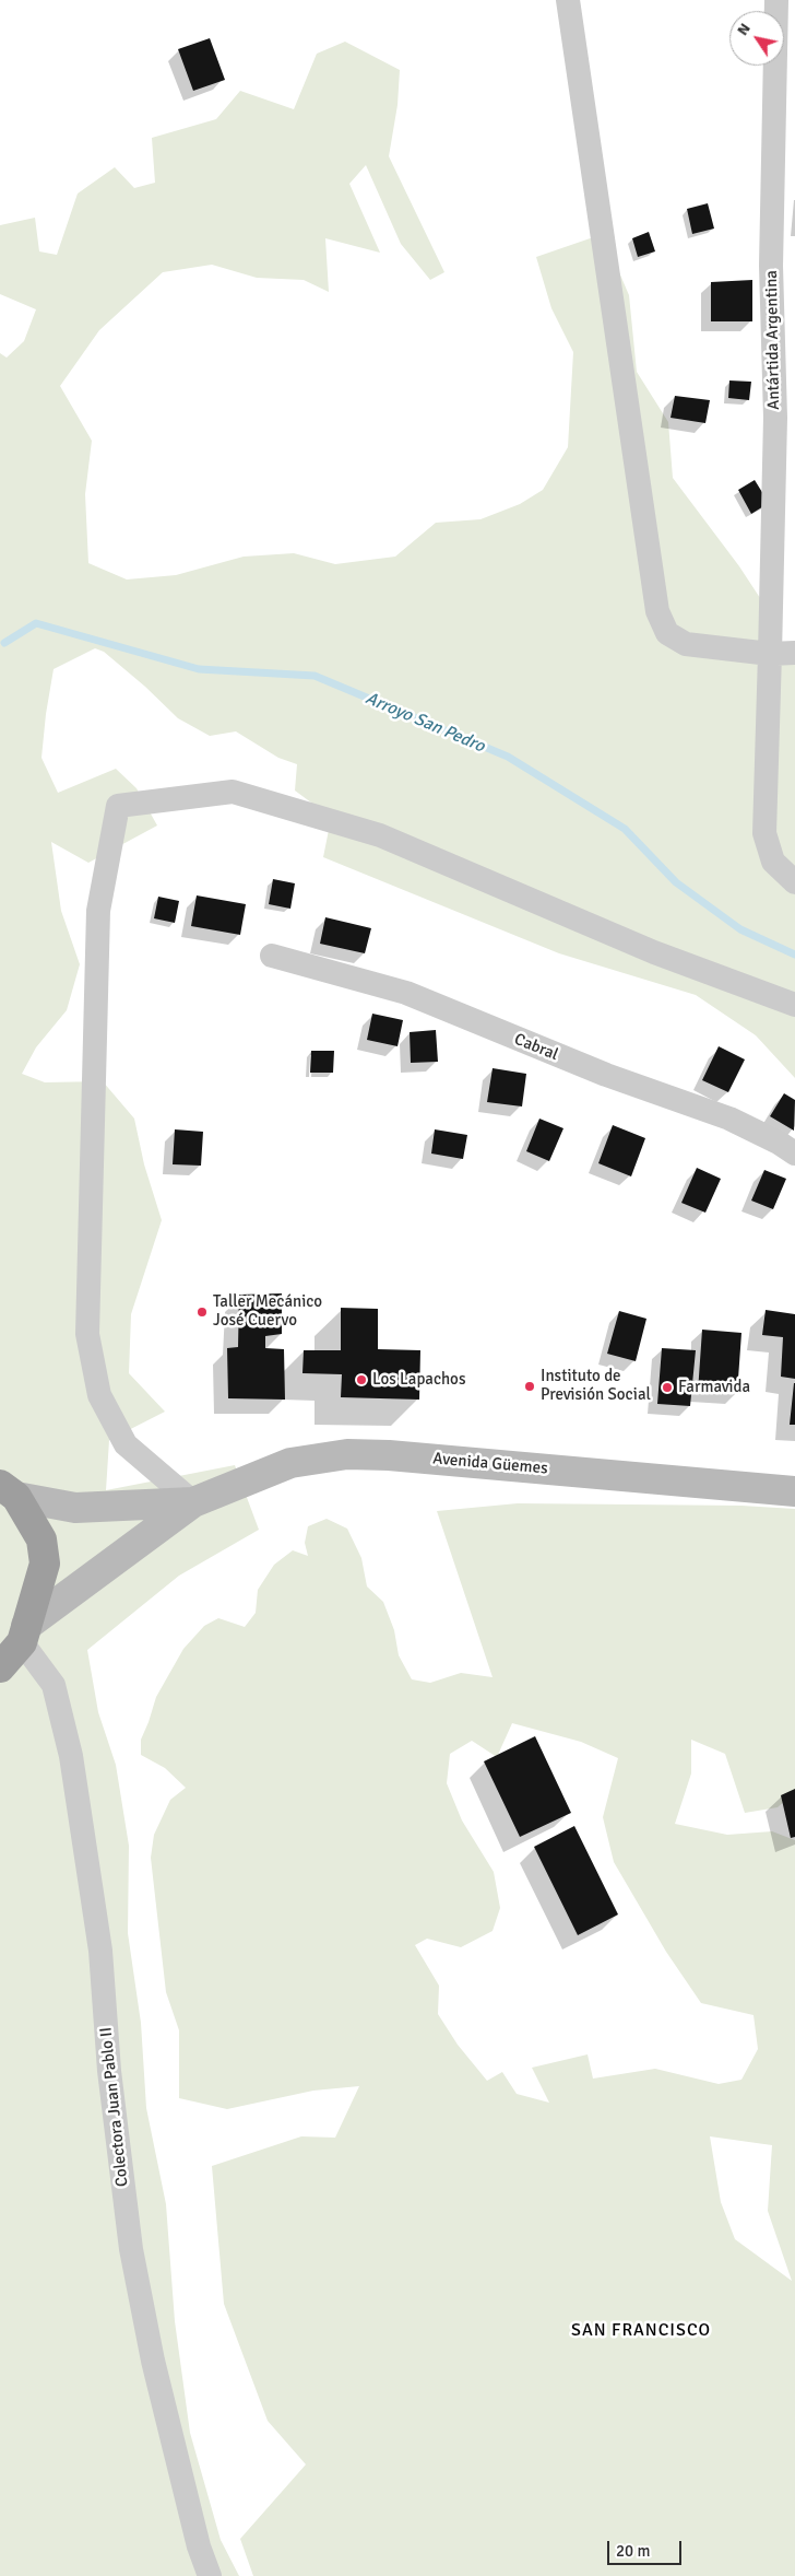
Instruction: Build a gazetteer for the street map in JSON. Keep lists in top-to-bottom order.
{
  "streets": {
    "main road": ["Avenida Güemes"],
    "street": ["Antártida Argentina", "Cabral", "Colectora Juan Pablo II"]
  },
  "crossings": [
    ["Avenida Güemes", "Colectora Juan Pablo II"]
  ],
  "districts": ["SAN FRANCISCO"],
  "water": ["Arroyo San Pedro"],
  "places": [
    "Taller Mecánico José Cuervo",
    "Los Lapachos",
    "Instituto de Previsión Social",
    "Farmavida"
  ],
  "scale_bar": "20 m",
  "north": "top left"
}
